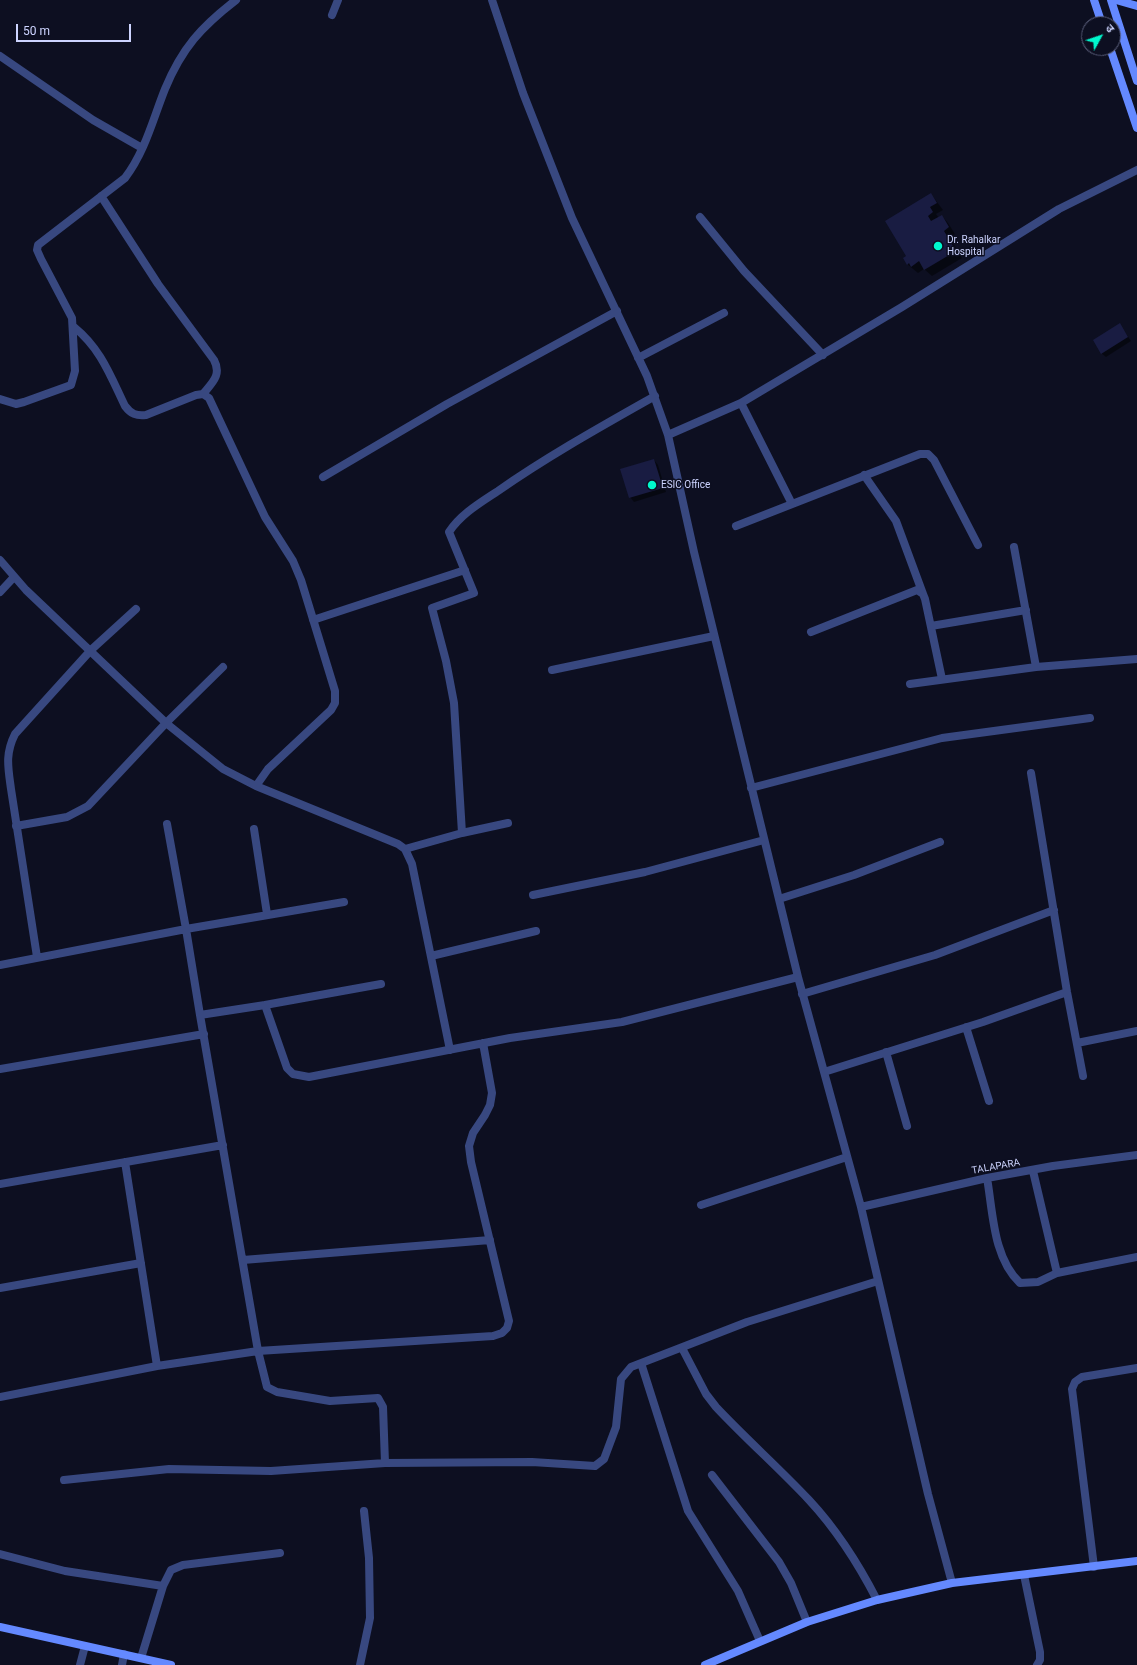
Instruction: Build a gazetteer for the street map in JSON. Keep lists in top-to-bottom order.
{
  "streets": {
    "street": ["TALAPARA"]
  },
  "places": ["Dr. Rahalkar Hospital", "ESIC Office"],
  "scale_bar": "50 m",
  "north": "top right"
}
